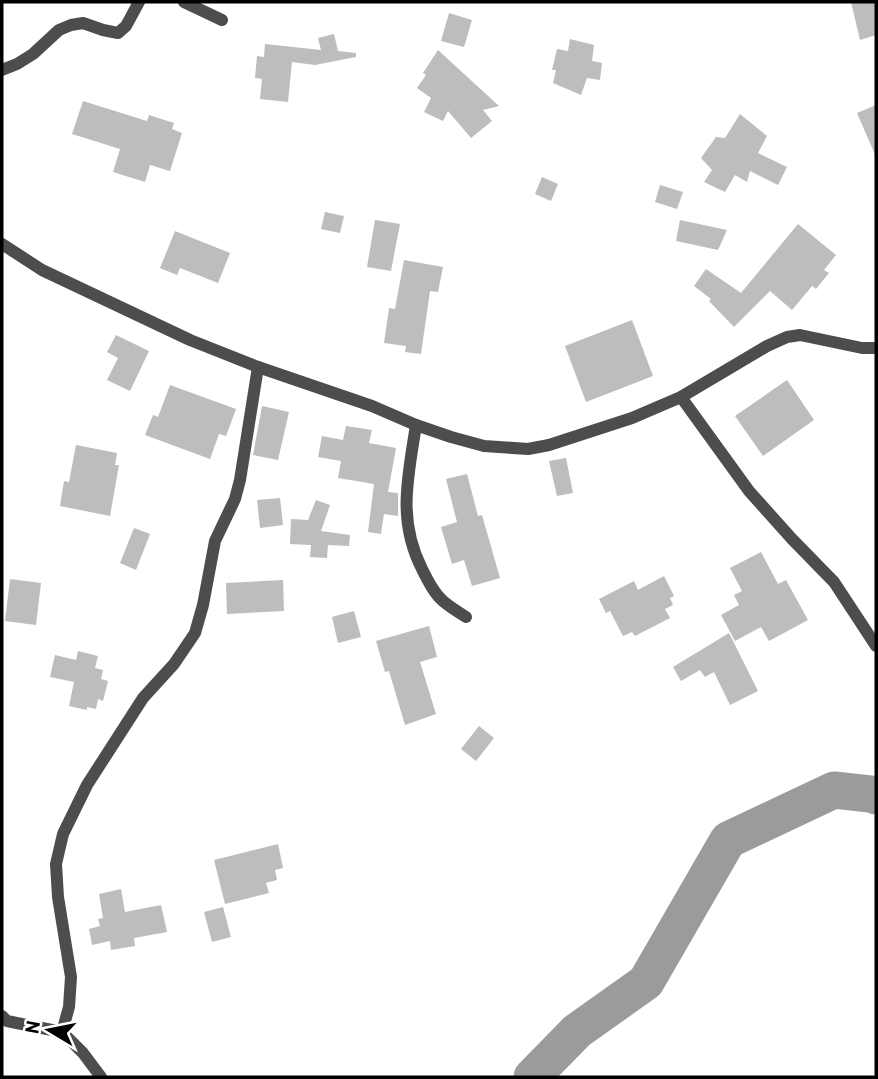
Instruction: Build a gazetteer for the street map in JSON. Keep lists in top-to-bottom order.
{
  "north": "left"
}
